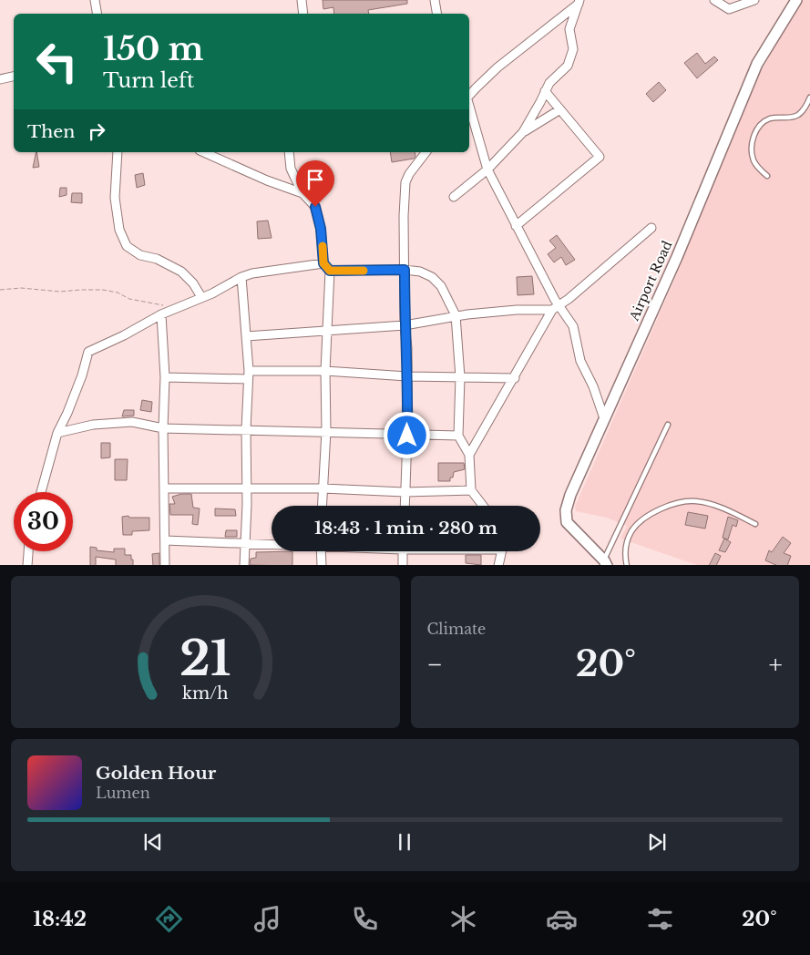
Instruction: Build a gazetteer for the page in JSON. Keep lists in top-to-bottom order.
{
  "streets": {
    "street": ["Airport Road"]
  },
  "page": {
    "turn": ["150 m", "Turn left"],
    "then": "Then",
    "limit": "30",
    "trip": "18:43 · 1 min · 280 m",
    "tile": "Climate",
    "heat": ["−", "20°", "+"],
    "song": ["Golden Hour", "Lumen"],
    "tabs": ["18:42", "20°"],
    "gauge": ["21", "km/h"]
  }
}
